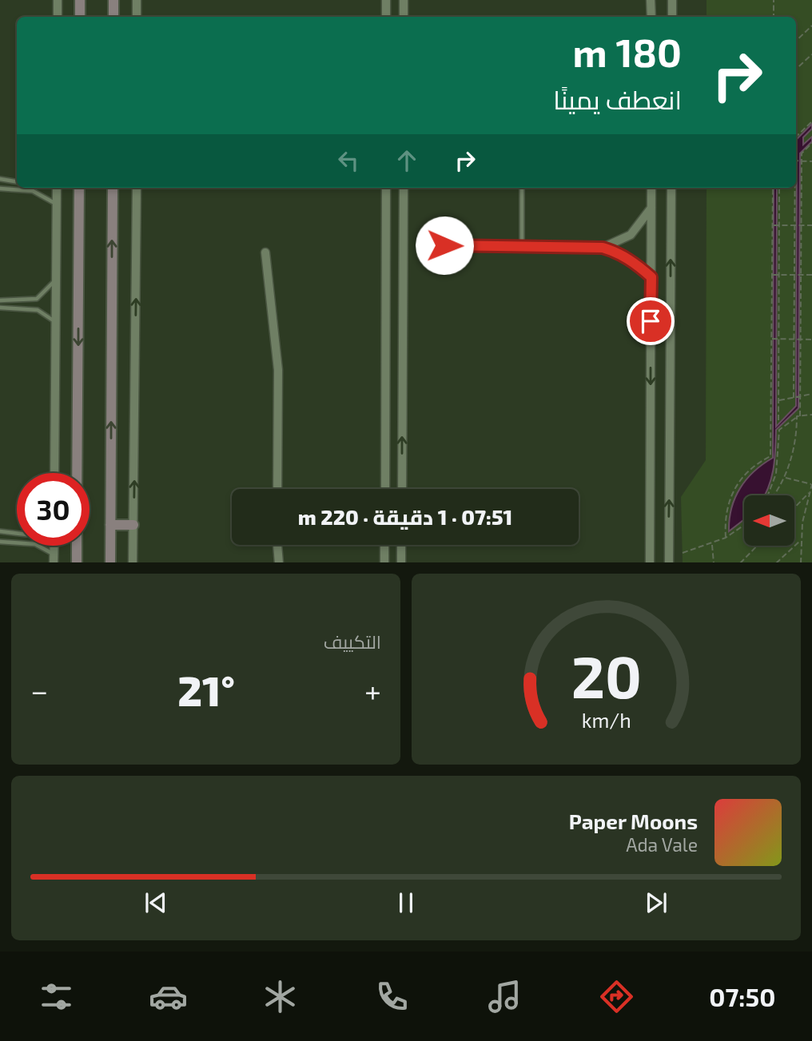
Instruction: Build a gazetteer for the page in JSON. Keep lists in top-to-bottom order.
{
  "north": "left",
  "page": {
    "turn": ["180 m", "انعطف يمينًا"],
    "limit": "30",
    "trip": "07:51 · 1 دقيقة · 220 m",
    "tile": "التكييف",
    "heat": ["−", "21°", "+"],
    "song": ["Paper Moons", "Ada Vale"],
    "tabs": "07:50",
    "gauge": ["20", "km/h"]
  }
}
